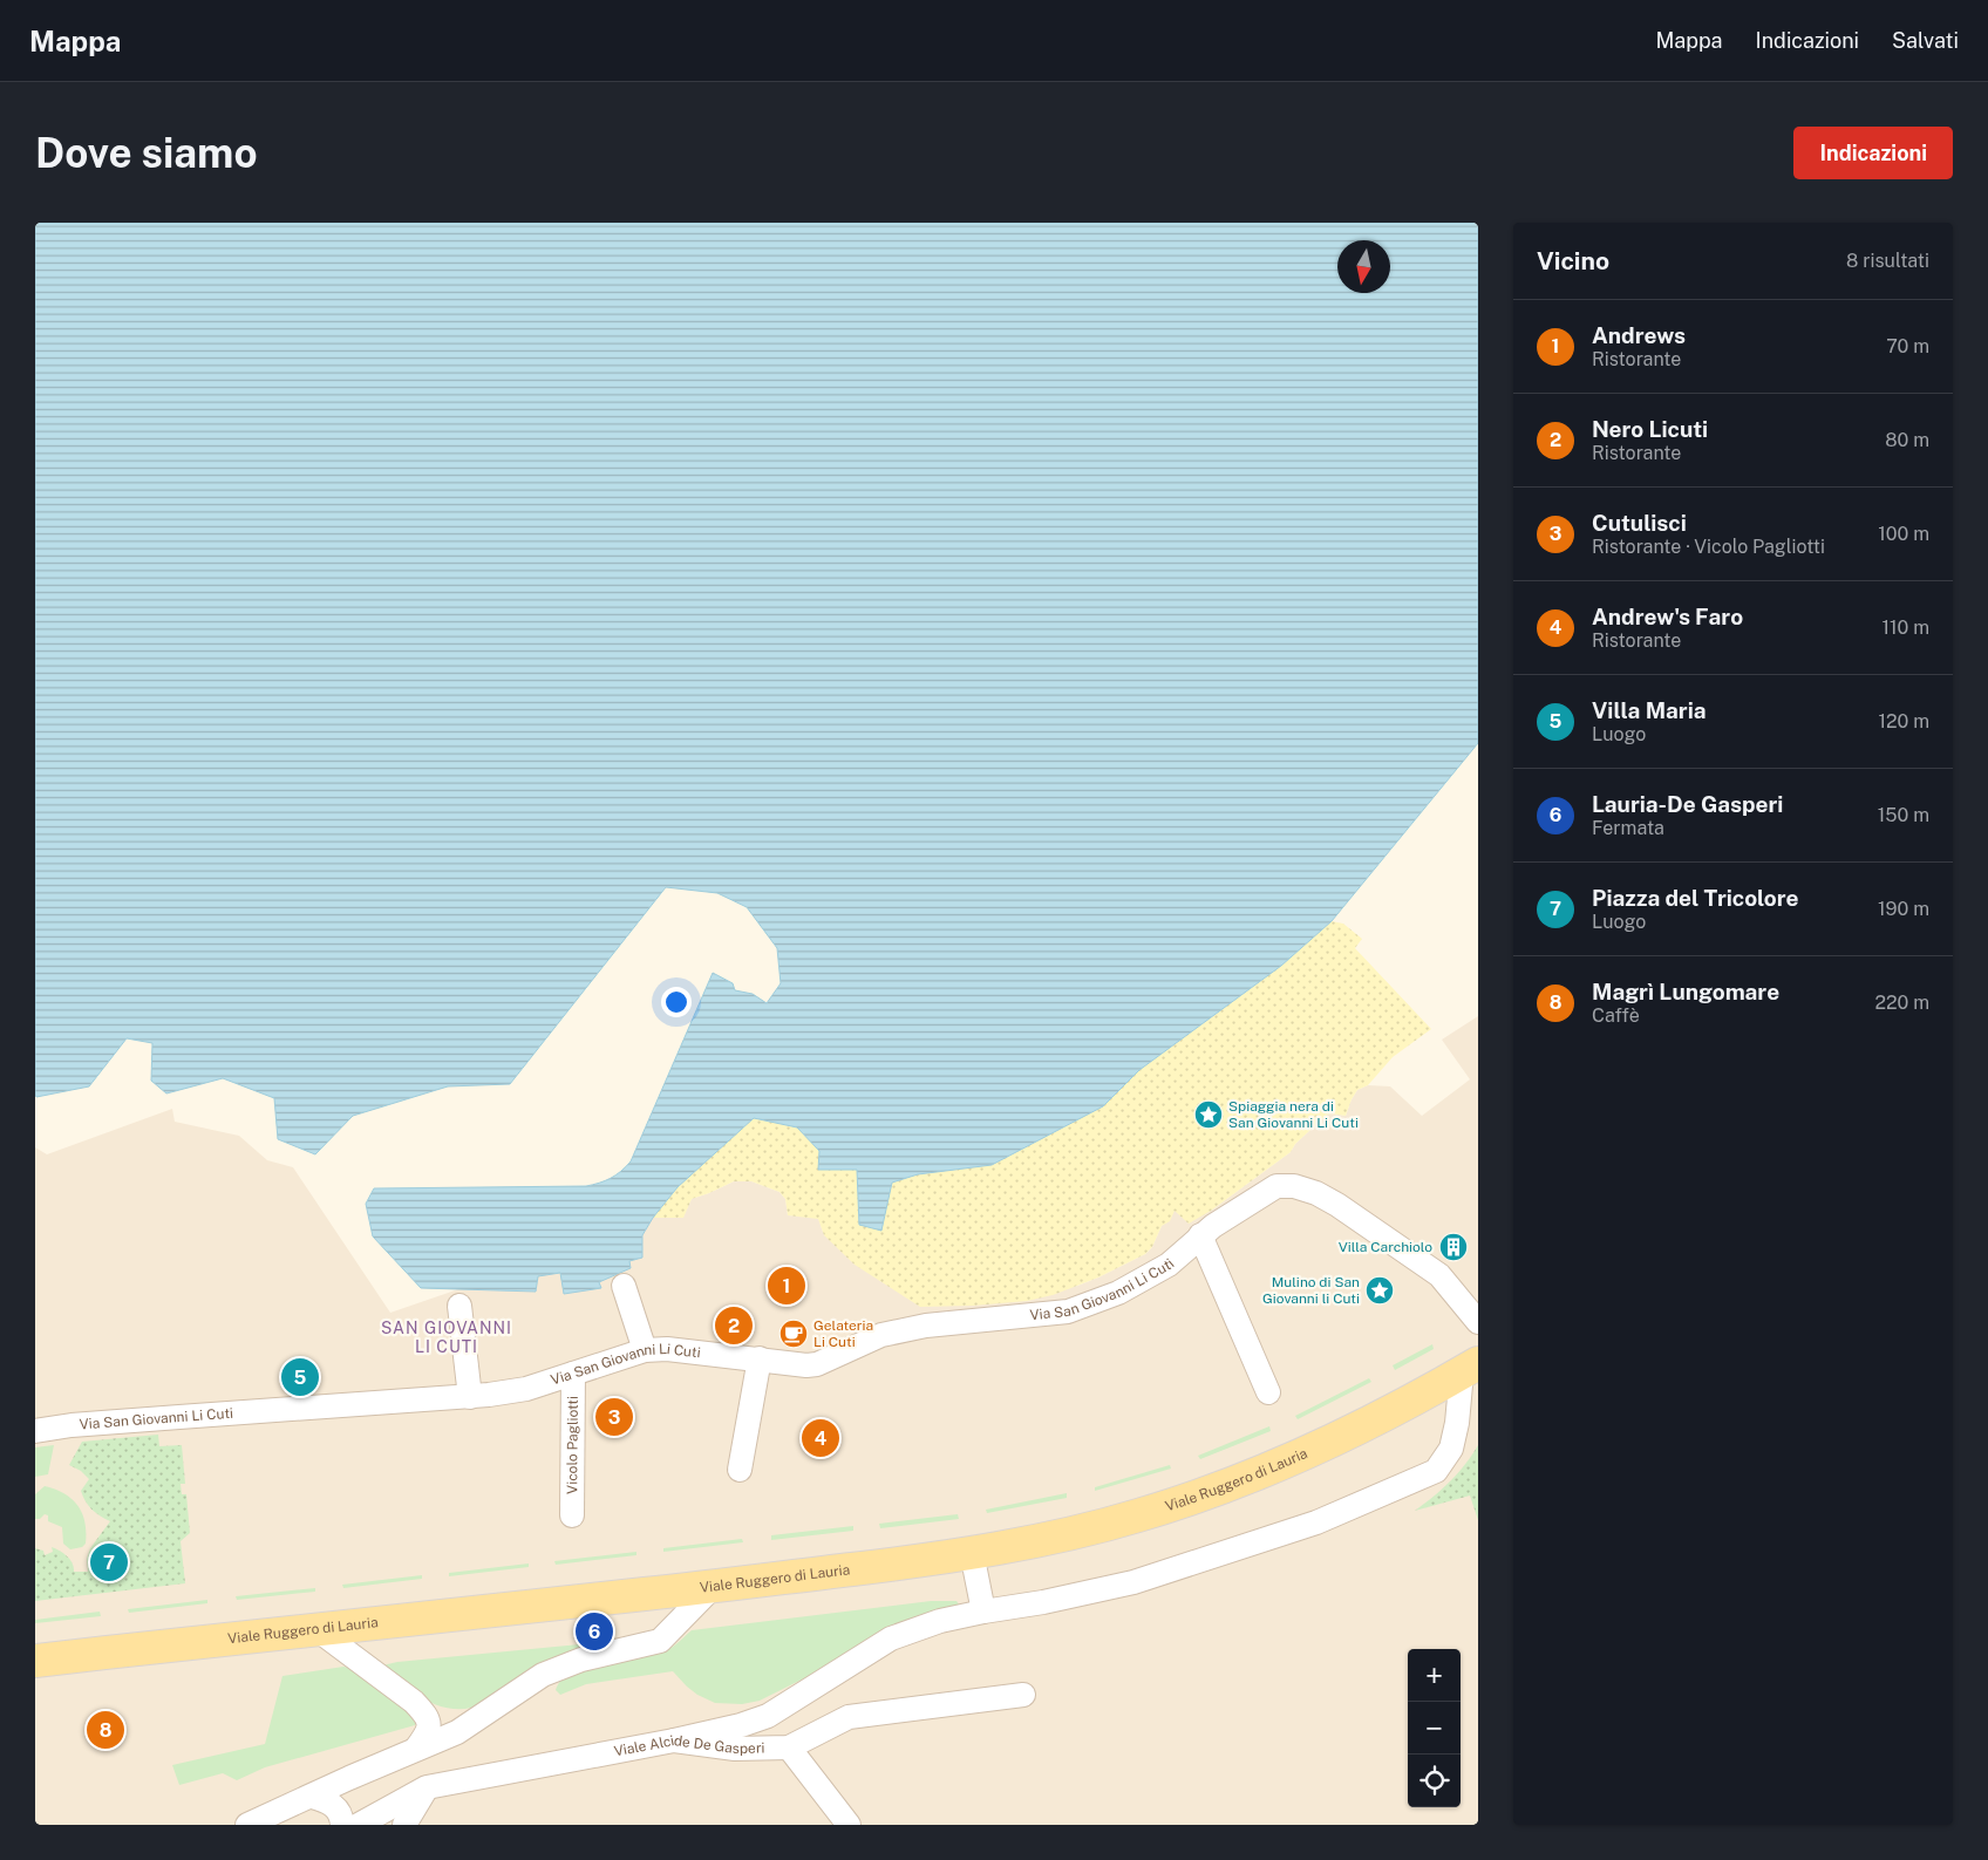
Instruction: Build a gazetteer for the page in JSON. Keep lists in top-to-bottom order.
{
  "streets": {
    "main road": ["Viale Ruggero di Lauria"],
    "street": ["Via San Giovanni Li Cuti", "Vicolo Pagliotti", "Viale Alcide De Gasperi"]
  },
  "crossings": [
    ["Via San Giovanni Li Cuti", "Vicolo Pagliotti"]
  ],
  "districts": ["SAN GIOVANNI LI CUTI"],
  "places": {
    "place": ["Spiaggia nera di San Giovanni Li Cuti", "Mulino di San Giovanni li Cuti"],
    "building": ["Villa Carchiolo"],
    "cafe": ["Gelateria Li Cuti"]
  },
  "north": "bottom",
  "page": {
    "header": "Mappa",
    "nav": ["Mappa", "Indicazioni", "Salvati"],
    "buttons": "Indicazioni",
    "title": "Dove siamo",
    "heading": ["Vicino", "8 risultati"],
    "list": [
      {
        "mark": "1",
        "name": "Andrews",
        "note": "Ristorante",
        "value": "70 m"
      },
      {
        "mark": "2",
        "name": "Nero Licuti",
        "note": "Ristorante",
        "value": "80 m"
      },
      {
        "mark": "3",
        "name": "Cutulisci",
        "note": "Ristorante · Vicolo Pagliotti",
        "value": "100 m"
      },
      {
        "mark": "4",
        "name": "Andrew's Faro",
        "note": "Ristorante",
        "value": "110 m"
      },
      {
        "mark": "5",
        "name": "Villa Maria",
        "note": "Luogo",
        "value": "120 m"
      },
      {
        "mark": "6",
        "name": "Lauria-De Gasperi",
        "note": "Fermata",
        "value": "150 m"
      },
      {
        "mark": "7",
        "name": "Piazza del Tricolore",
        "note": "Luogo",
        "value": "190 m"
      },
      {
        "mark": "8",
        "name": "Magrì Lungomare",
        "note": "Caffè",
        "value": "220 m"
      }
    ],
    "pins": [
      "1",
      "2",
      "5",
      "3",
      "4",
      "7",
      "6",
      "8"
    ],
    "map_buttons": ["+", "−"]
  }
}
